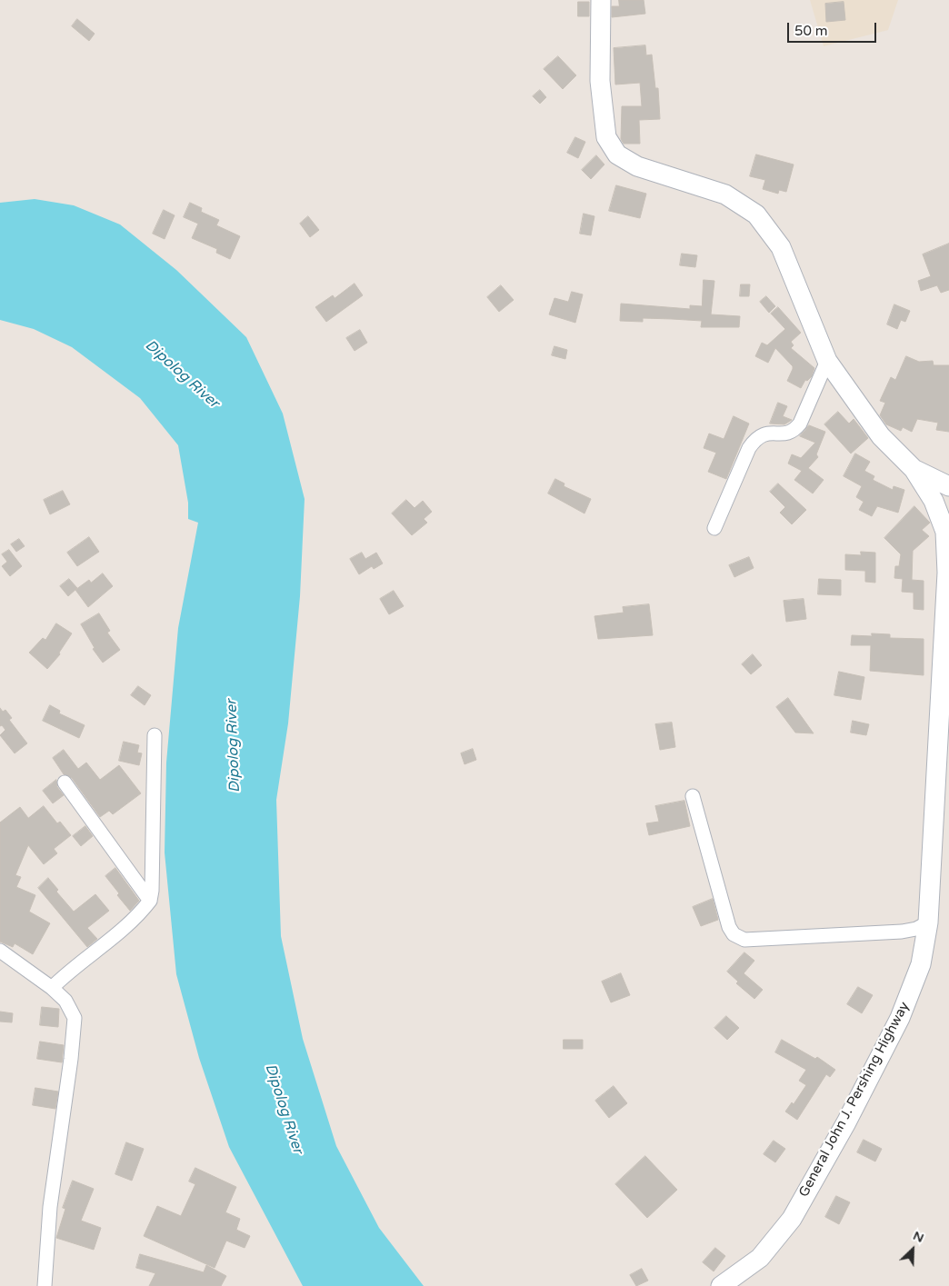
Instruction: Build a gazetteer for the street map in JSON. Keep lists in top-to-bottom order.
{
  "streets": {
    "main road": ["General John J. Pershing Highway"]
  },
  "water": ["Dipolog River"],
  "scale_bar": "50 m",
  "north": "top right"
}
